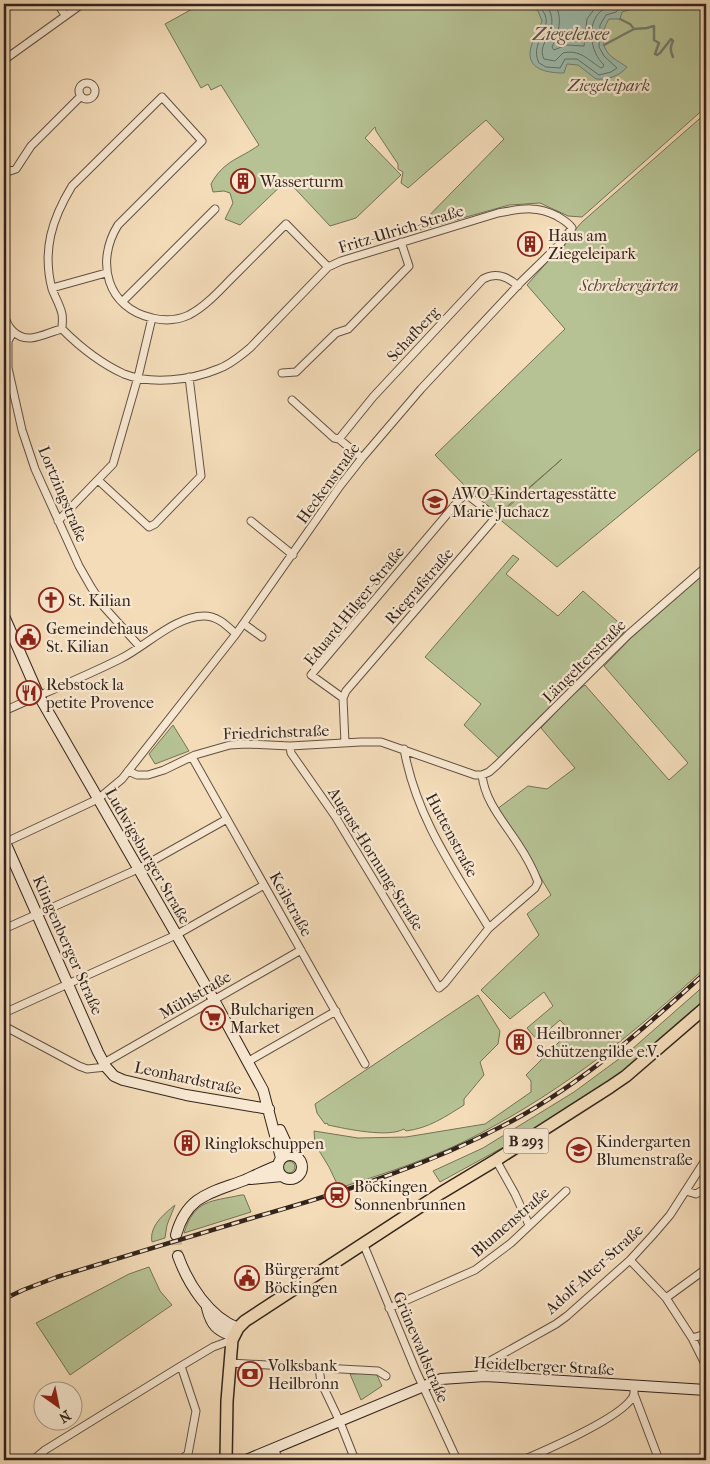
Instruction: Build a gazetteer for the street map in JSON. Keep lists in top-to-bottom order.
{
  "streets": {
    "main road": ["B 293"],
    "street": [
      "Fritz-Ulrich-Straße",
      "Schafberg",
      "Heckenstraße",
      "Lortzingstraße",
      "Riegrafstraße",
      "Eduard-Hilger-Straße",
      "Längelterstraße",
      "Friedrichstraße",
      "Huttenstraße",
      "Ludwigsburger Straße",
      "August-Hornung-Straße",
      "Keilstraße",
      "Klingenberger Straße",
      "Mühlstraße",
      "Leonhardstraße",
      "Blumenstraße",
      "Adolf-Alter-Straße",
      "Grünewaldstraße",
      "Heidelberger Straße"
    ]
  },
  "crossings": [
    ["Fritz-Ulrich-Straße", "Heckenstraße"],
    ["Schafberg", "Heckenstraße"],
    ["Heckenstraße", "Friedrichstraße"],
    ["Riegrafstraße", "Eduard-Hilger-Straße"],
    ["Längelterstraße", "Friedrichstraße"],
    ["Friedrichstraße", "Huttenstraße"],
    ["Friedrichstraße", "August-Hornung-Straße"],
    ["Friedrichstraße", "Keilstraße"],
    ["Huttenstraße", "August-Hornung-Straße"],
    ["Ludwigsburger Straße", "Mühlstraße"],
    ["Ludwigsburger Straße", "Leonhardstraße"],
    ["Keilstraße", "Mühlstraße"],
    ["Klingenberger Straße", "Mühlstraße"],
    ["Klingenberger Straße", "Leonhardstraße"],
    ["Mühlstraße", "Leonhardstraße"],
    ["B 293", "Grünewaldstraße"],
    ["Blumenstraße", "Grünewaldstraße"],
    ["Adolf-Alter-Straße", "Heidelberger Straße"],
    ["Grünewaldstraße", "Heidelberger Straße"]
  ],
  "water": ["Ziegeleisee"],
  "parks": ["Ziegeleipark", "Schrebergärten"],
  "places": {
    "building": [
      "Wasserturm",
      "Haus am Ziegeleipark",
      "Heilbronner Schützengilde e.V.",
      "Ringlokschuppen"
    ],
    "school or university": ["AWO-Kindertagesstätte Marie Juchacz", "Kindergarten Blumenstraße"],
    "church": ["St. Kilian"],
    "public building": ["Gemeindehaus St. Kilian", "Bürgeramt Böckingen"],
    "restaurant": ["Rebstock la petite Provence"],
    "supermarket": ["Bulcharigen Market"],
    "station": ["Böckingen Sonnenbrunnen"],
    "bank": ["Volksbank Heilbronn"]
  },
  "north": "bottom right"
}
